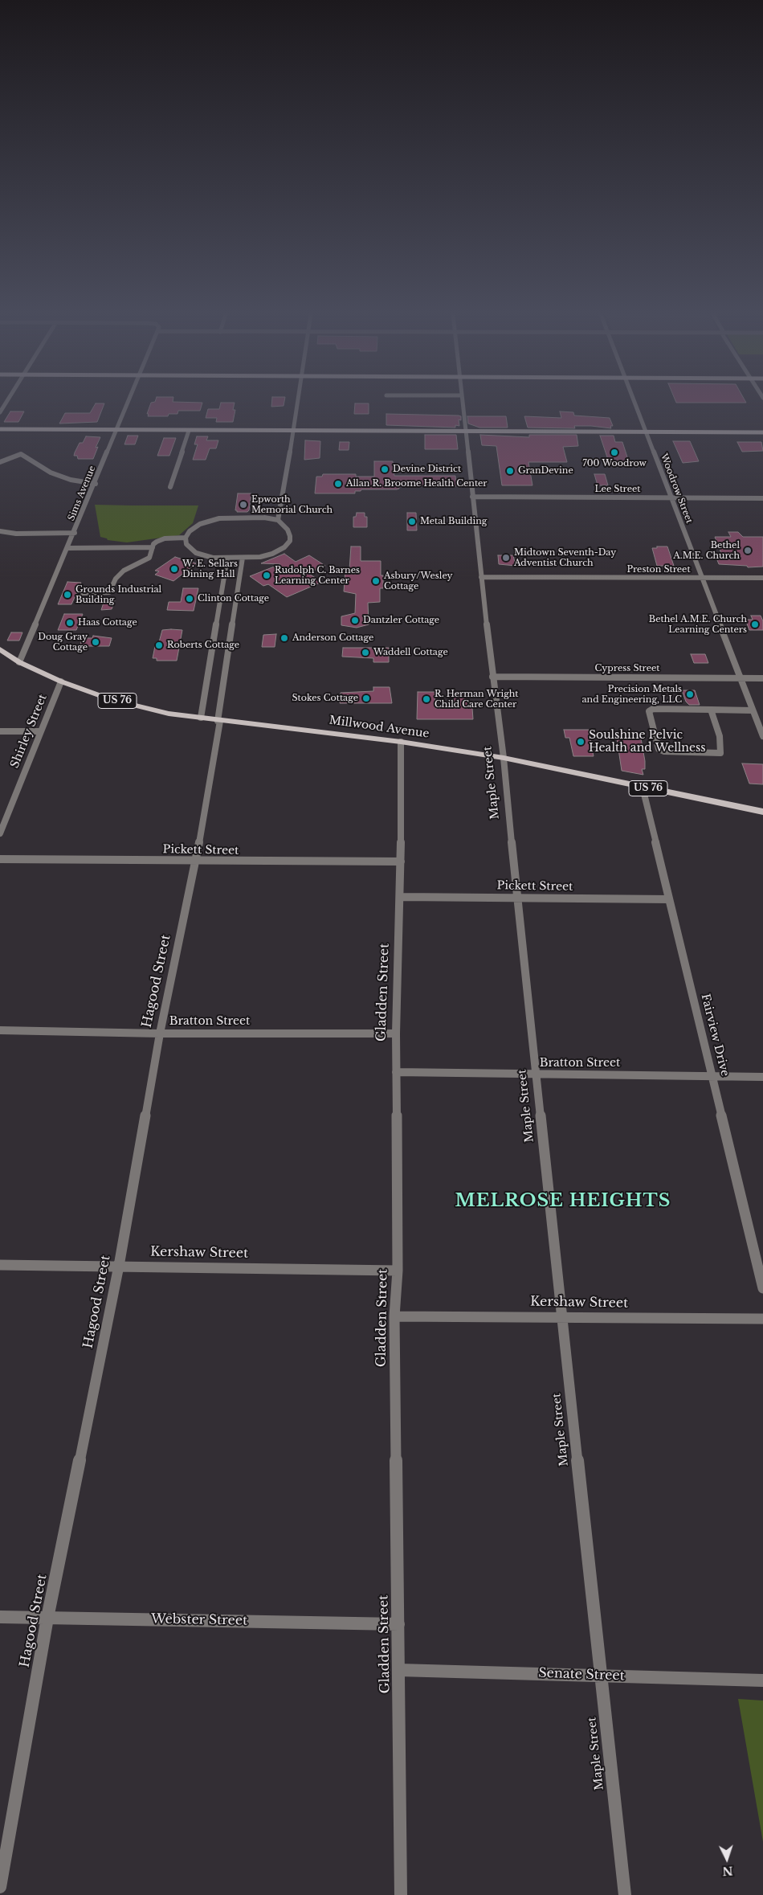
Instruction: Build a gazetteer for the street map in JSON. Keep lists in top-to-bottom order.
{
  "streets": {
    "main road": ["US 76", "Millwood Avenue"],
    "street": [
      "Woodrow Street",
      "Lee Street",
      "Sims Avenue",
      "Preston Street",
      "Cypress Street",
      "Shirley Street",
      "Maple Street",
      "Pickett Street",
      "Hagood Street",
      "Gladden Street",
      "Bratton Street",
      "Fairview Drive",
      "Kershaw Street",
      "Webster Street",
      "Senate Street"
    ]
  },
  "crossings": [
    ["Woodrow Street", "Lee Street"],
    ["Woodrow Street", "Preston Street"],
    ["Woodrow Street", "Cypress Street"],
    ["Lee Street", "Maple Street"],
    ["Sims Avenue", "Millwood Avenue"],
    ["Preston Street", "Maple Street"],
    ["Cypress Street", "Maple Street"],
    ["Millwood Avenue", "Shirley Street"],
    ["Millwood Avenue", "Maple Street"],
    ["Millwood Avenue", "Hagood Street"],
    ["Millwood Avenue", "Gladden Street"],
    ["Millwood Avenue", "Fairview Drive"],
    ["Maple Street", "Pickett Street"],
    ["Maple Street", "Bratton Street"],
    ["Maple Street", "Kershaw Street"],
    ["Maple Street", "Senate Street"],
    ["Pickett Street", "Hagood Street"],
    ["Pickett Street", "Gladden Street"],
    ["Pickett Street", "Fairview Drive"],
    ["Hagood Street", "Bratton Street"],
    ["Hagood Street", "Kershaw Street"],
    ["Hagood Street", "Webster Street"],
    ["Gladden Street", "Bratton Street"],
    ["Gladden Street", "Kershaw Street"],
    ["Gladden Street", "Webster Street"],
    ["Gladden Street", "Senate Street"],
    ["Bratton Street", "Fairview Drive"]
  ],
  "districts": ["MELROSE HEIGHTS"],
  "places": [
    "700 Woodrow",
    "Devine District",
    "GranDevine",
    "Allan R. Broome Health Center",
    "Epworth Memorial Church",
    "Metal Building",
    "Bethel A.M.E. Church",
    "Midtown Seventh-Day Adventist Church",
    "W. E. Sellars Dining Hall",
    "Rudolph C. Barnes Learning Center",
    "Asbury/Wesley Cottage",
    "Grounds Industrial Building",
    "Clinton Cottage",
    "Dantzler Cottage",
    "Haas Cottage",
    "Bethel A.M.E. Church Learning Centers",
    "Anderson Cottage",
    "Doug Gray Cottage",
    "Roberts Cottage",
    "Waddell Cottage",
    "Precision Metals and Engineering, LLC",
    "Stokes Cottage",
    "R. Herman Wright Child Care Center",
    "Soulshine Pelvic Health and Wellness"
  ],
  "north": "bottom"
}
